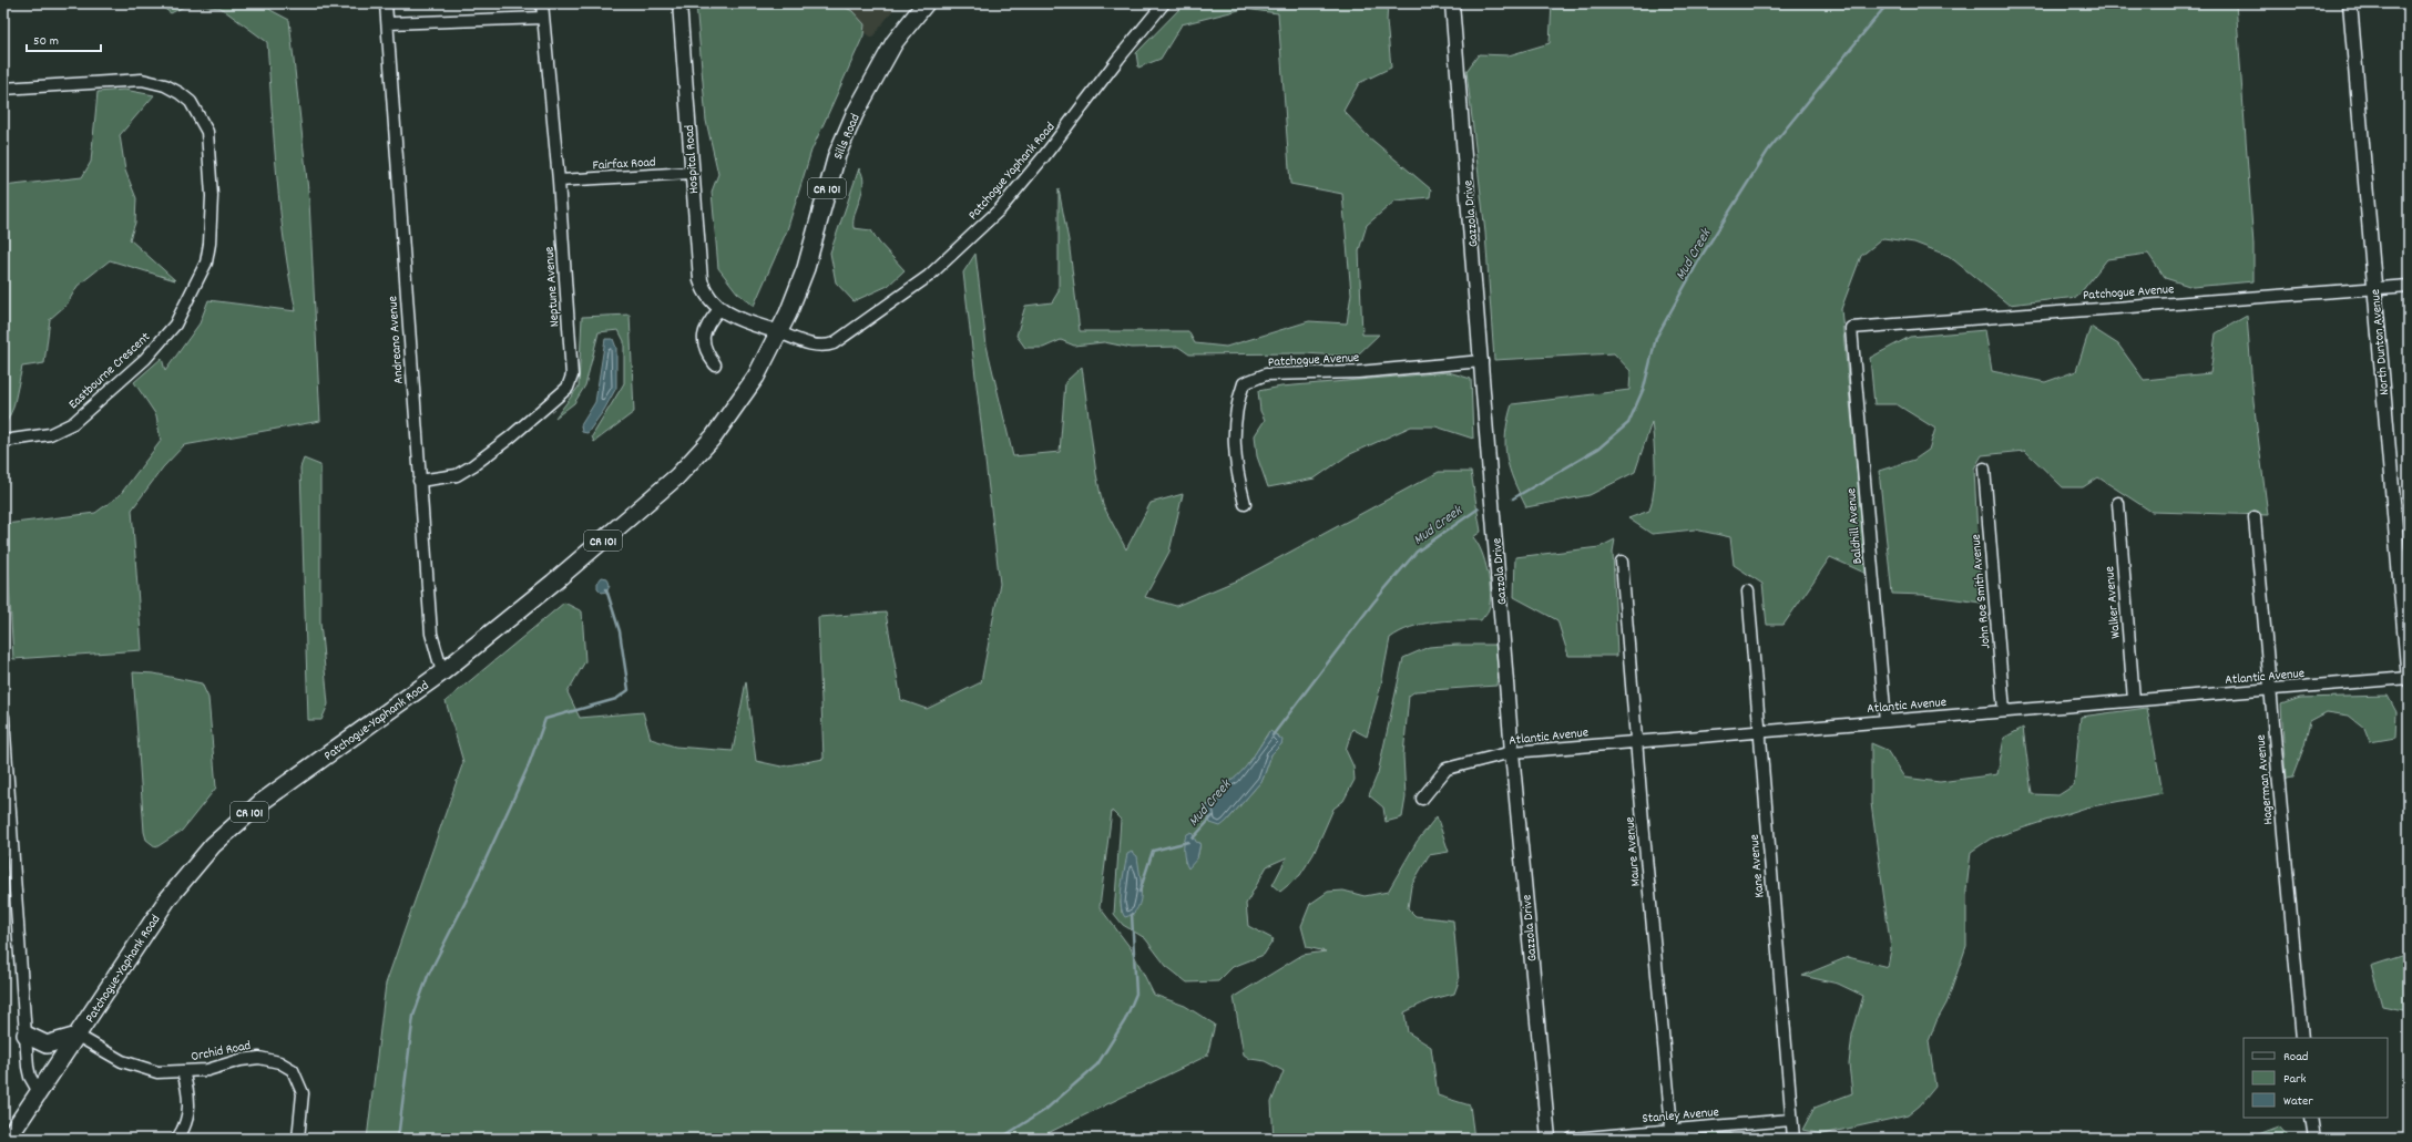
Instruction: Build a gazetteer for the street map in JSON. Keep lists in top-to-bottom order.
{
  "streets": {
    "main road": ["Sills Road", "CR 101", "Patchogue-Yaphank Road"],
    "street": [
      "Hospital Road",
      "Fairfax Road",
      "Patchogue Yaphank Road",
      "Gazzola Drive",
      "Neptune Avenue",
      "Patchogue Avenue",
      "Andreano Avenue",
      "North Dunton Avenue",
      "Eastbourne Crescent",
      "Baldhill Avenue",
      "John Roe Smith Avenue",
      "Walker Avenue",
      "Atlantic Avenue",
      "Hagerman Avenue",
      "Maure Avenue",
      "Kane Avenue",
      "Orchid Road",
      "Stanley Avenue"
    ]
  },
  "crossings": [
    ["Sills Road", "Hospital Road"],
    ["Sills Road", "Patchogue Yaphank Road"],
    ["Sills Road", "Patchogue-Yaphank Road"],
    ["Hospital Road", "Fairfax Road"],
    ["Hospital Road", "Patchogue Yaphank Road"],
    ["Hospital Road", "Patchogue-Yaphank Road"],
    ["Fairfax Road", "Neptune Avenue"],
    ["Patchogue Yaphank Road", "Patchogue-Yaphank Road"],
    ["Gazzola Drive", "Patchogue Avenue"],
    ["Gazzola Drive", "Atlantic Avenue"],
    ["Neptune Avenue", "Andreano Avenue"],
    ["Patchogue Avenue", "North Dunton Avenue"],
    ["Patchogue Avenue", "Baldhill Avenue"],
    ["Andreano Avenue", "Patchogue-Yaphank Road"],
    ["North Dunton Avenue", "Atlantic Avenue"],
    ["Baldhill Avenue", "Atlantic Avenue"],
    ["John Roe Smith Avenue", "Atlantic Avenue"],
    ["Walker Avenue", "Atlantic Avenue"],
    ["Atlantic Avenue", "Hagerman Avenue"],
    ["Atlantic Avenue", "Maure Avenue"],
    ["Atlantic Avenue", "Kane Avenue"],
    ["Patchogue-Yaphank Road", "Orchid Road"],
    ["Maure Avenue", "Stanley Avenue"],
    ["Kane Avenue", "Stanley Avenue"]
  ],
  "water": ["Mud Creek"],
  "legend": ["Road", "Park", "Water"],
  "scale_bar": "50 m"
}
